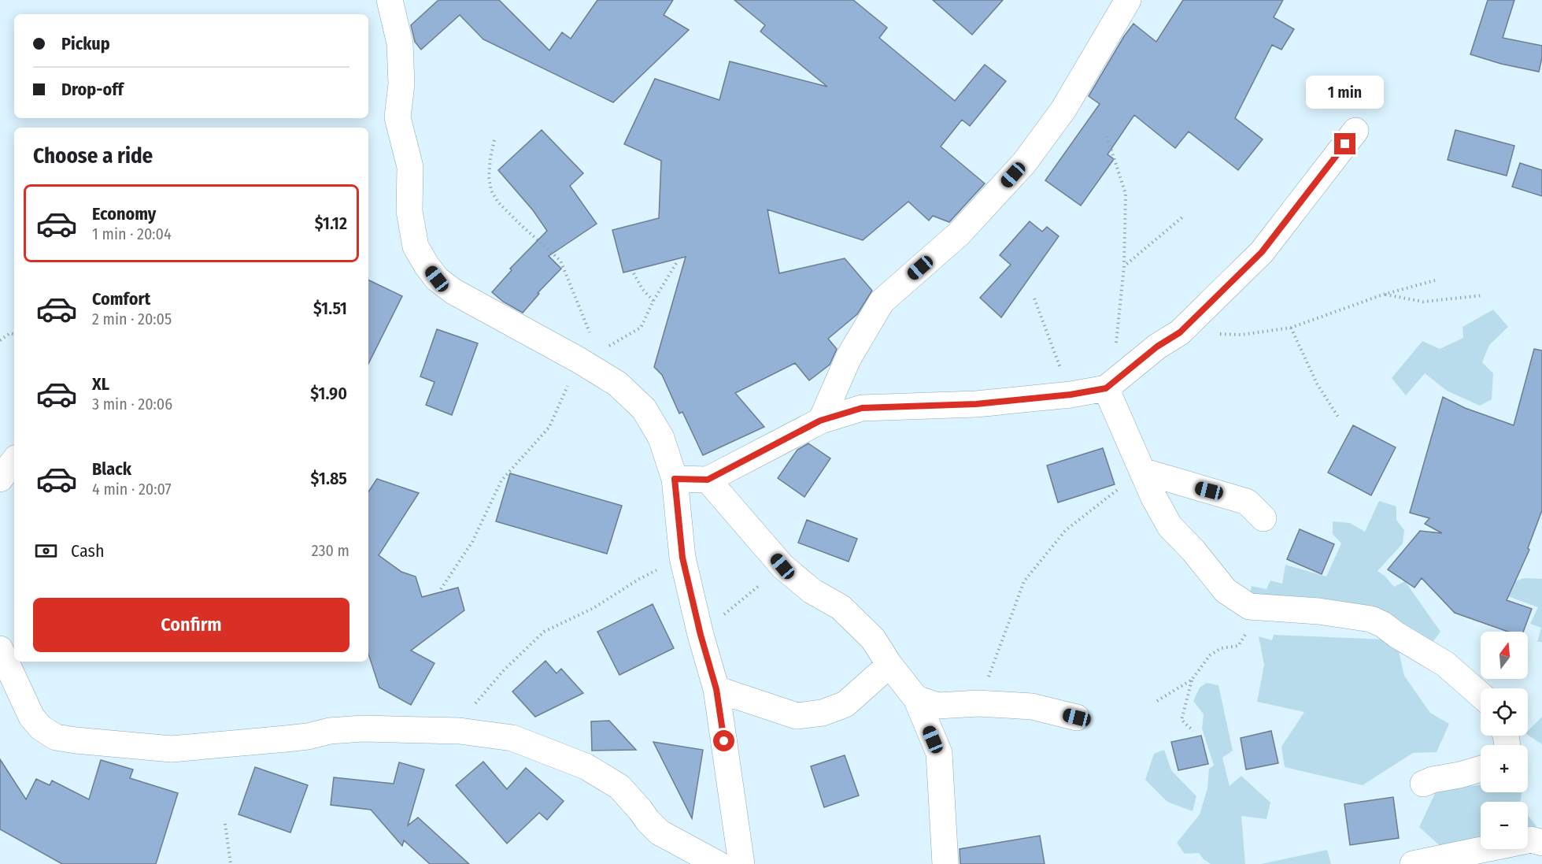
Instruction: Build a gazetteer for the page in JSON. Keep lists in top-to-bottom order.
{
  "north": "top",
  "page": {
    "banner": ["Pickup", "Drop-off"],
    "bubble": "1 min",
    "heading": "Choose a ride",
    "list": [
      {
        "name": "Economy",
        "note": "1 min · 20:04",
        "value": "$1.12"
      },
      {
        "name": "Comfort",
        "note": "2 min · 20:05",
        "value": "$1.51"
      },
      {
        "name": "XL",
        "note": "3 min · 20:06",
        "value": "$1.90"
      },
      {
        "name": "Black",
        "note": "4 min · 20:07",
        "value": "$1.85"
      }
    ],
    "pay": ["Cash", "230 m"],
    "buttons": "Confirm",
    "map_buttons": ["+", "−"]
  }
}
